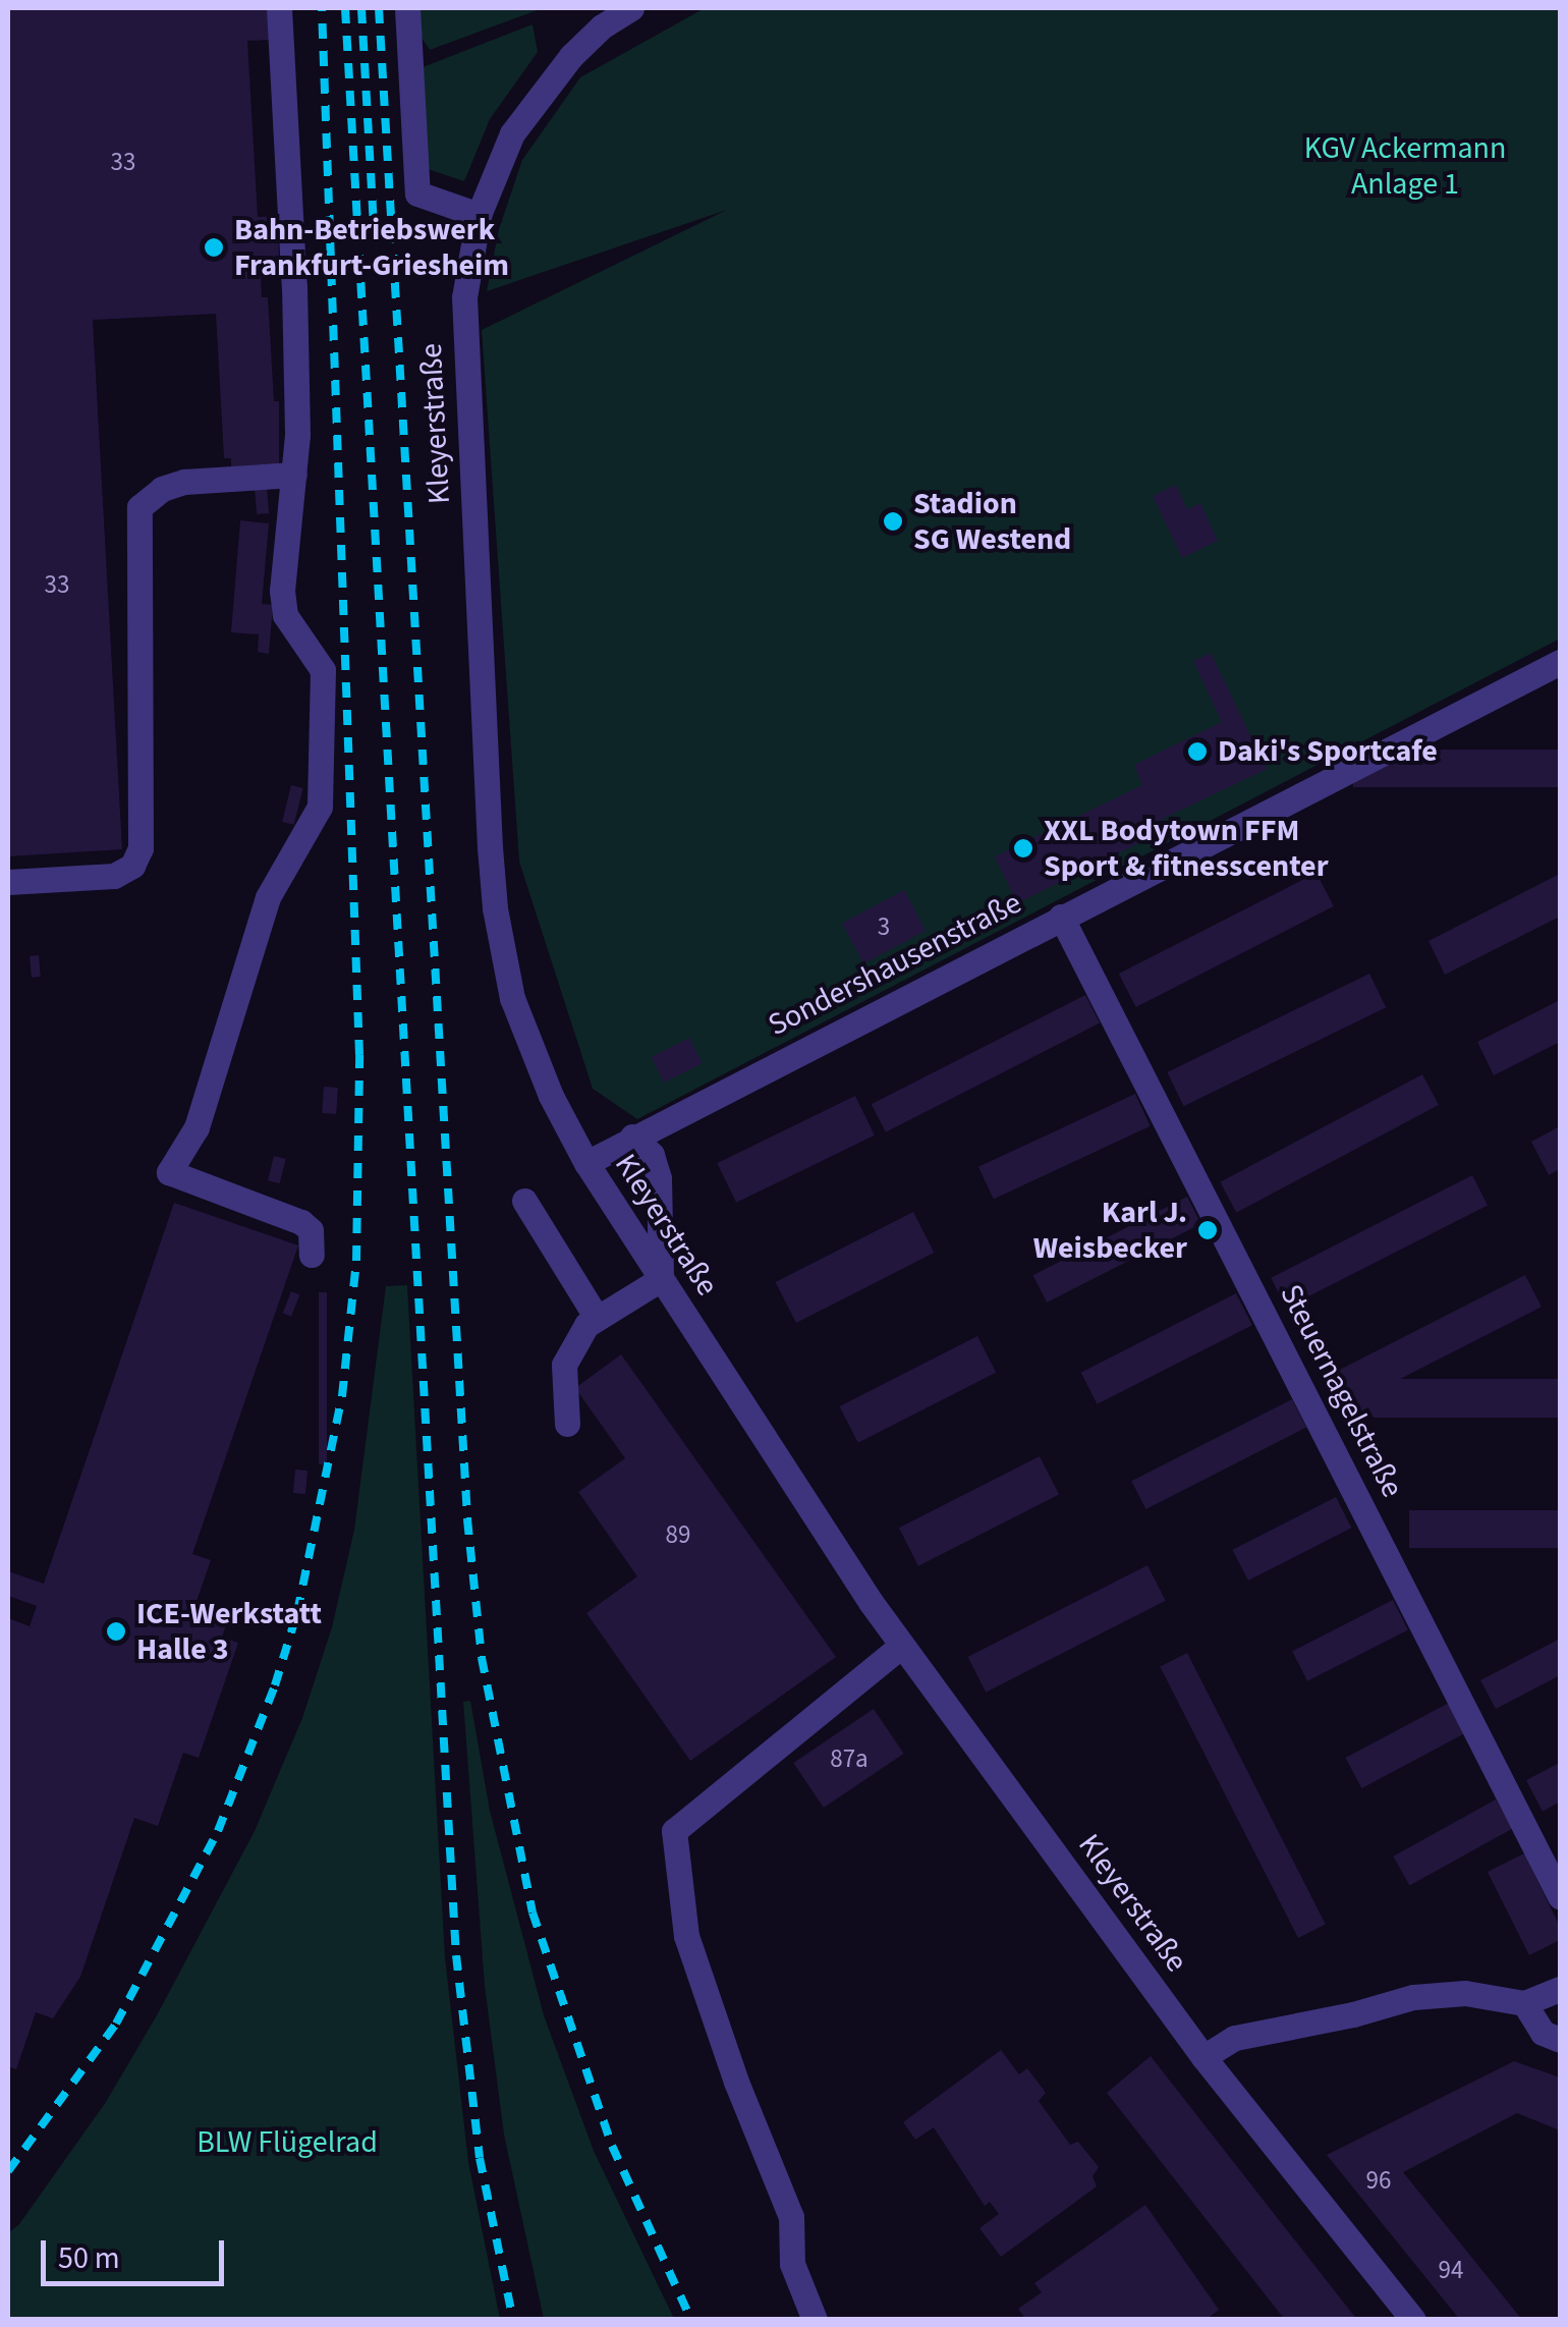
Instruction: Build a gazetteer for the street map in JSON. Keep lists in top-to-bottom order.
{
  "streets": {
    "street": ["Kleyerstraße", "Sondershausenstraße", "Steuernagelstraße"]
  },
  "crossings": [
    ["Kleyerstraße", "Sondershausenstraße"],
    ["Sondershausenstraße", "Steuernagelstraße"]
  ],
  "parks": ["KGV Ackermann Anlage 1", "BLW Flügelrad"],
  "places": [
    "Bahn-Betriebswerk Frankfurt-Griesheim",
    "Stadion SG Westend",
    "Daki's Sportcafe",
    "XXL Bodytown FFM Sport & fitnesscenter",
    "Karl J. Weisbecker",
    "ICE-Werkstatt Halle 3"
  ],
  "house_numbers": [
    "33",
    "33",
    "3",
    "89",
    "87a",
    "96",
    "94"
  ],
  "scale_bar": "50 m"
}
